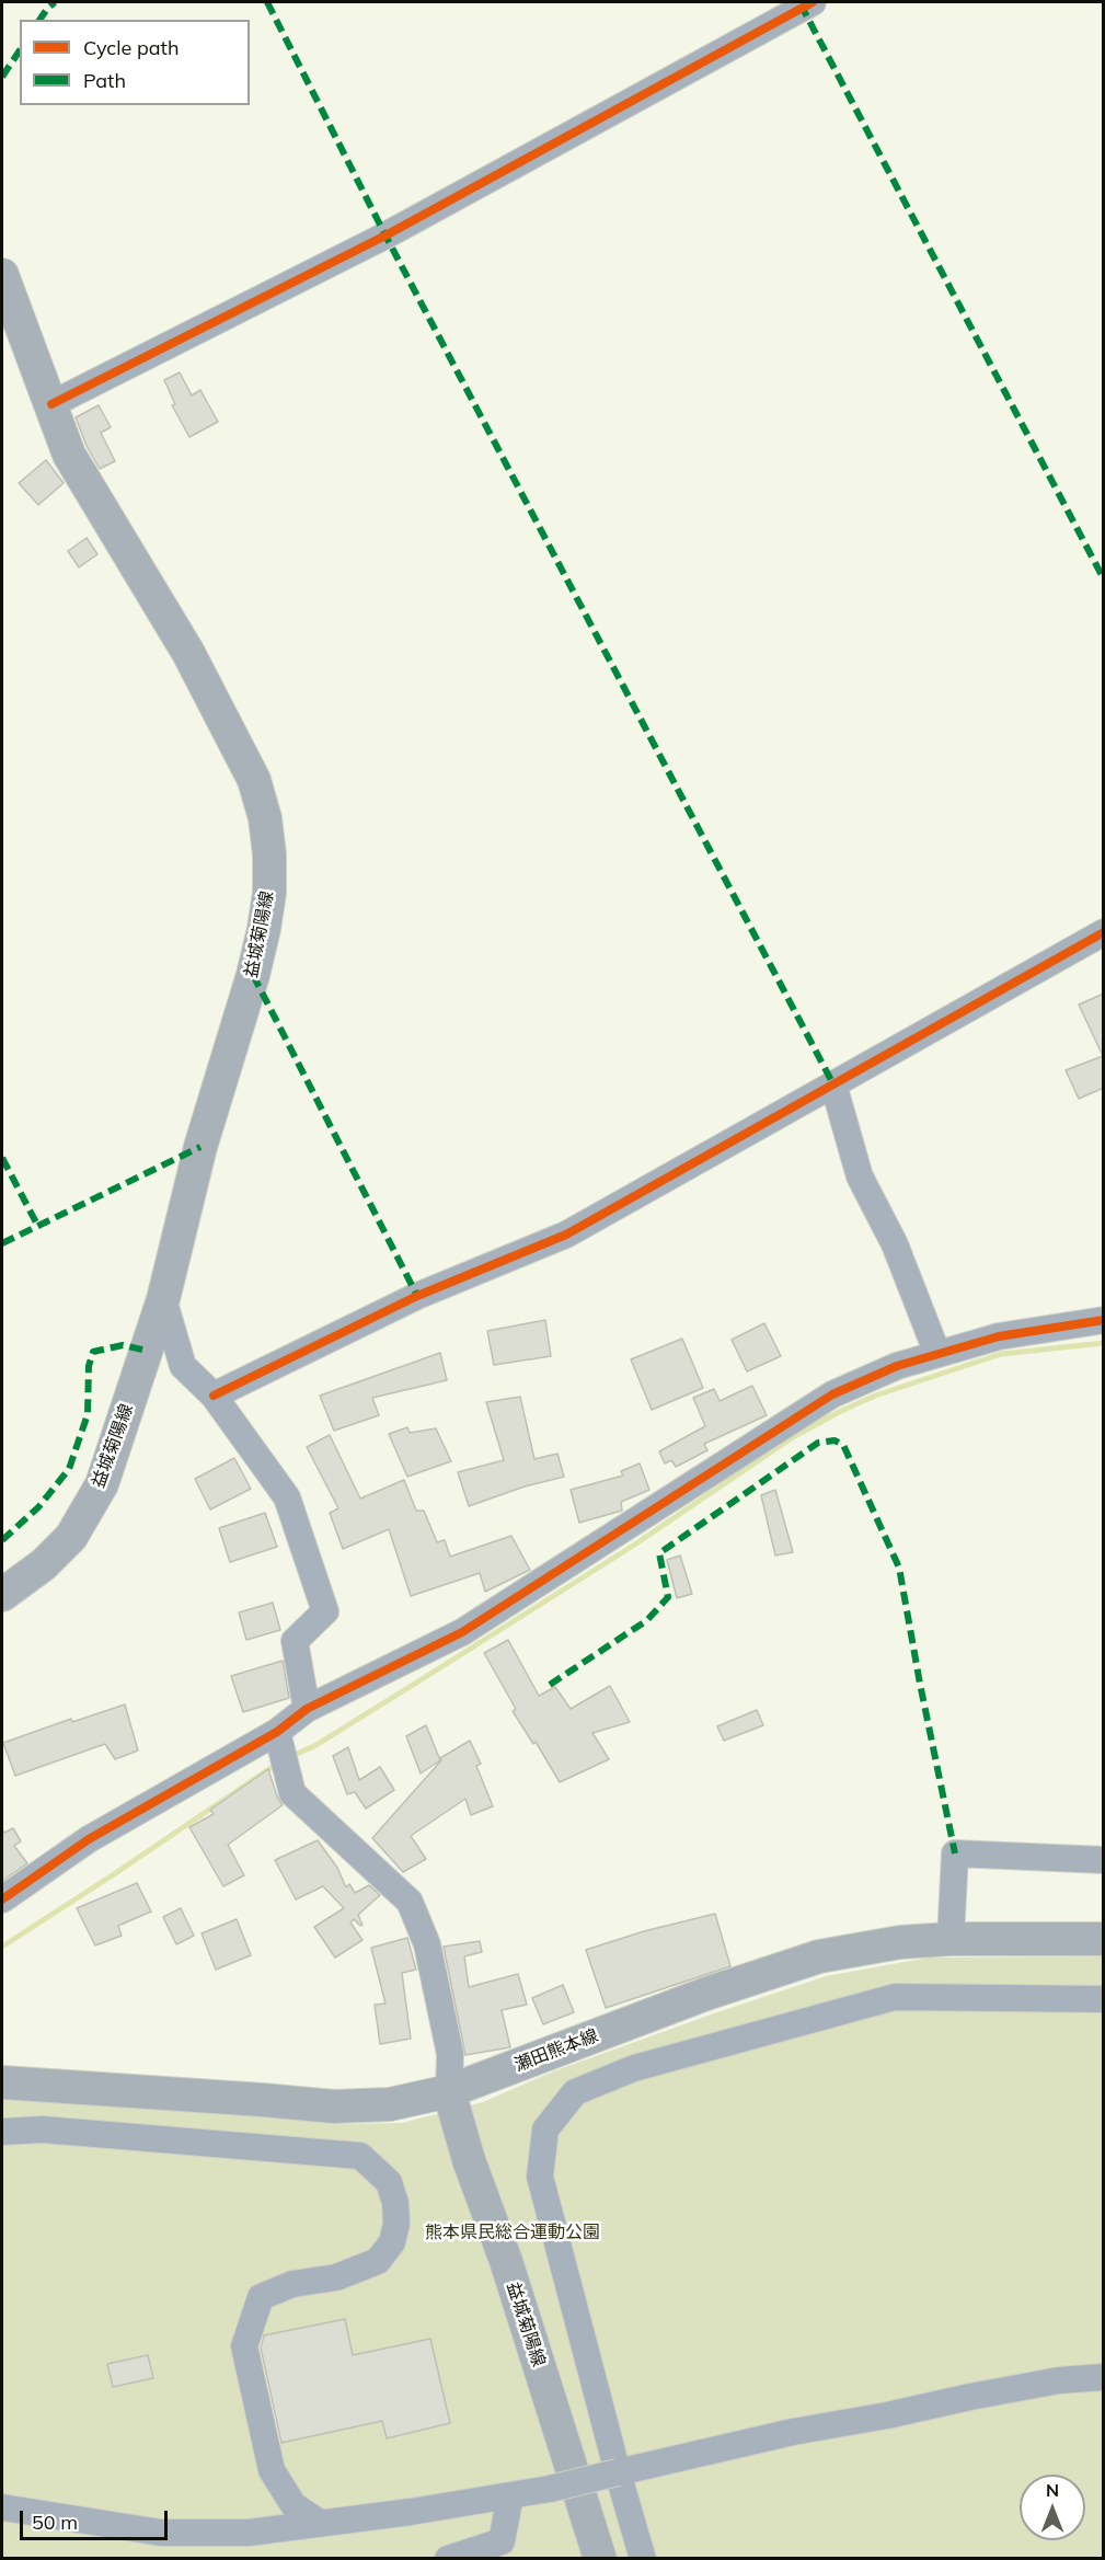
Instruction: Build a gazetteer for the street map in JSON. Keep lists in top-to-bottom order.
{
  "streets": {
    "main road": ["益城菊陽線", "瀬田熊本線"]
  },
  "crossings": [
    ["益城菊陽線", "瀬田熊本線"]
  ],
  "parks": ["熊本県民総合運動公園"],
  "legend": ["Cycle path", "Path"],
  "scale_bar": "50 m",
  "north": "top"
}
